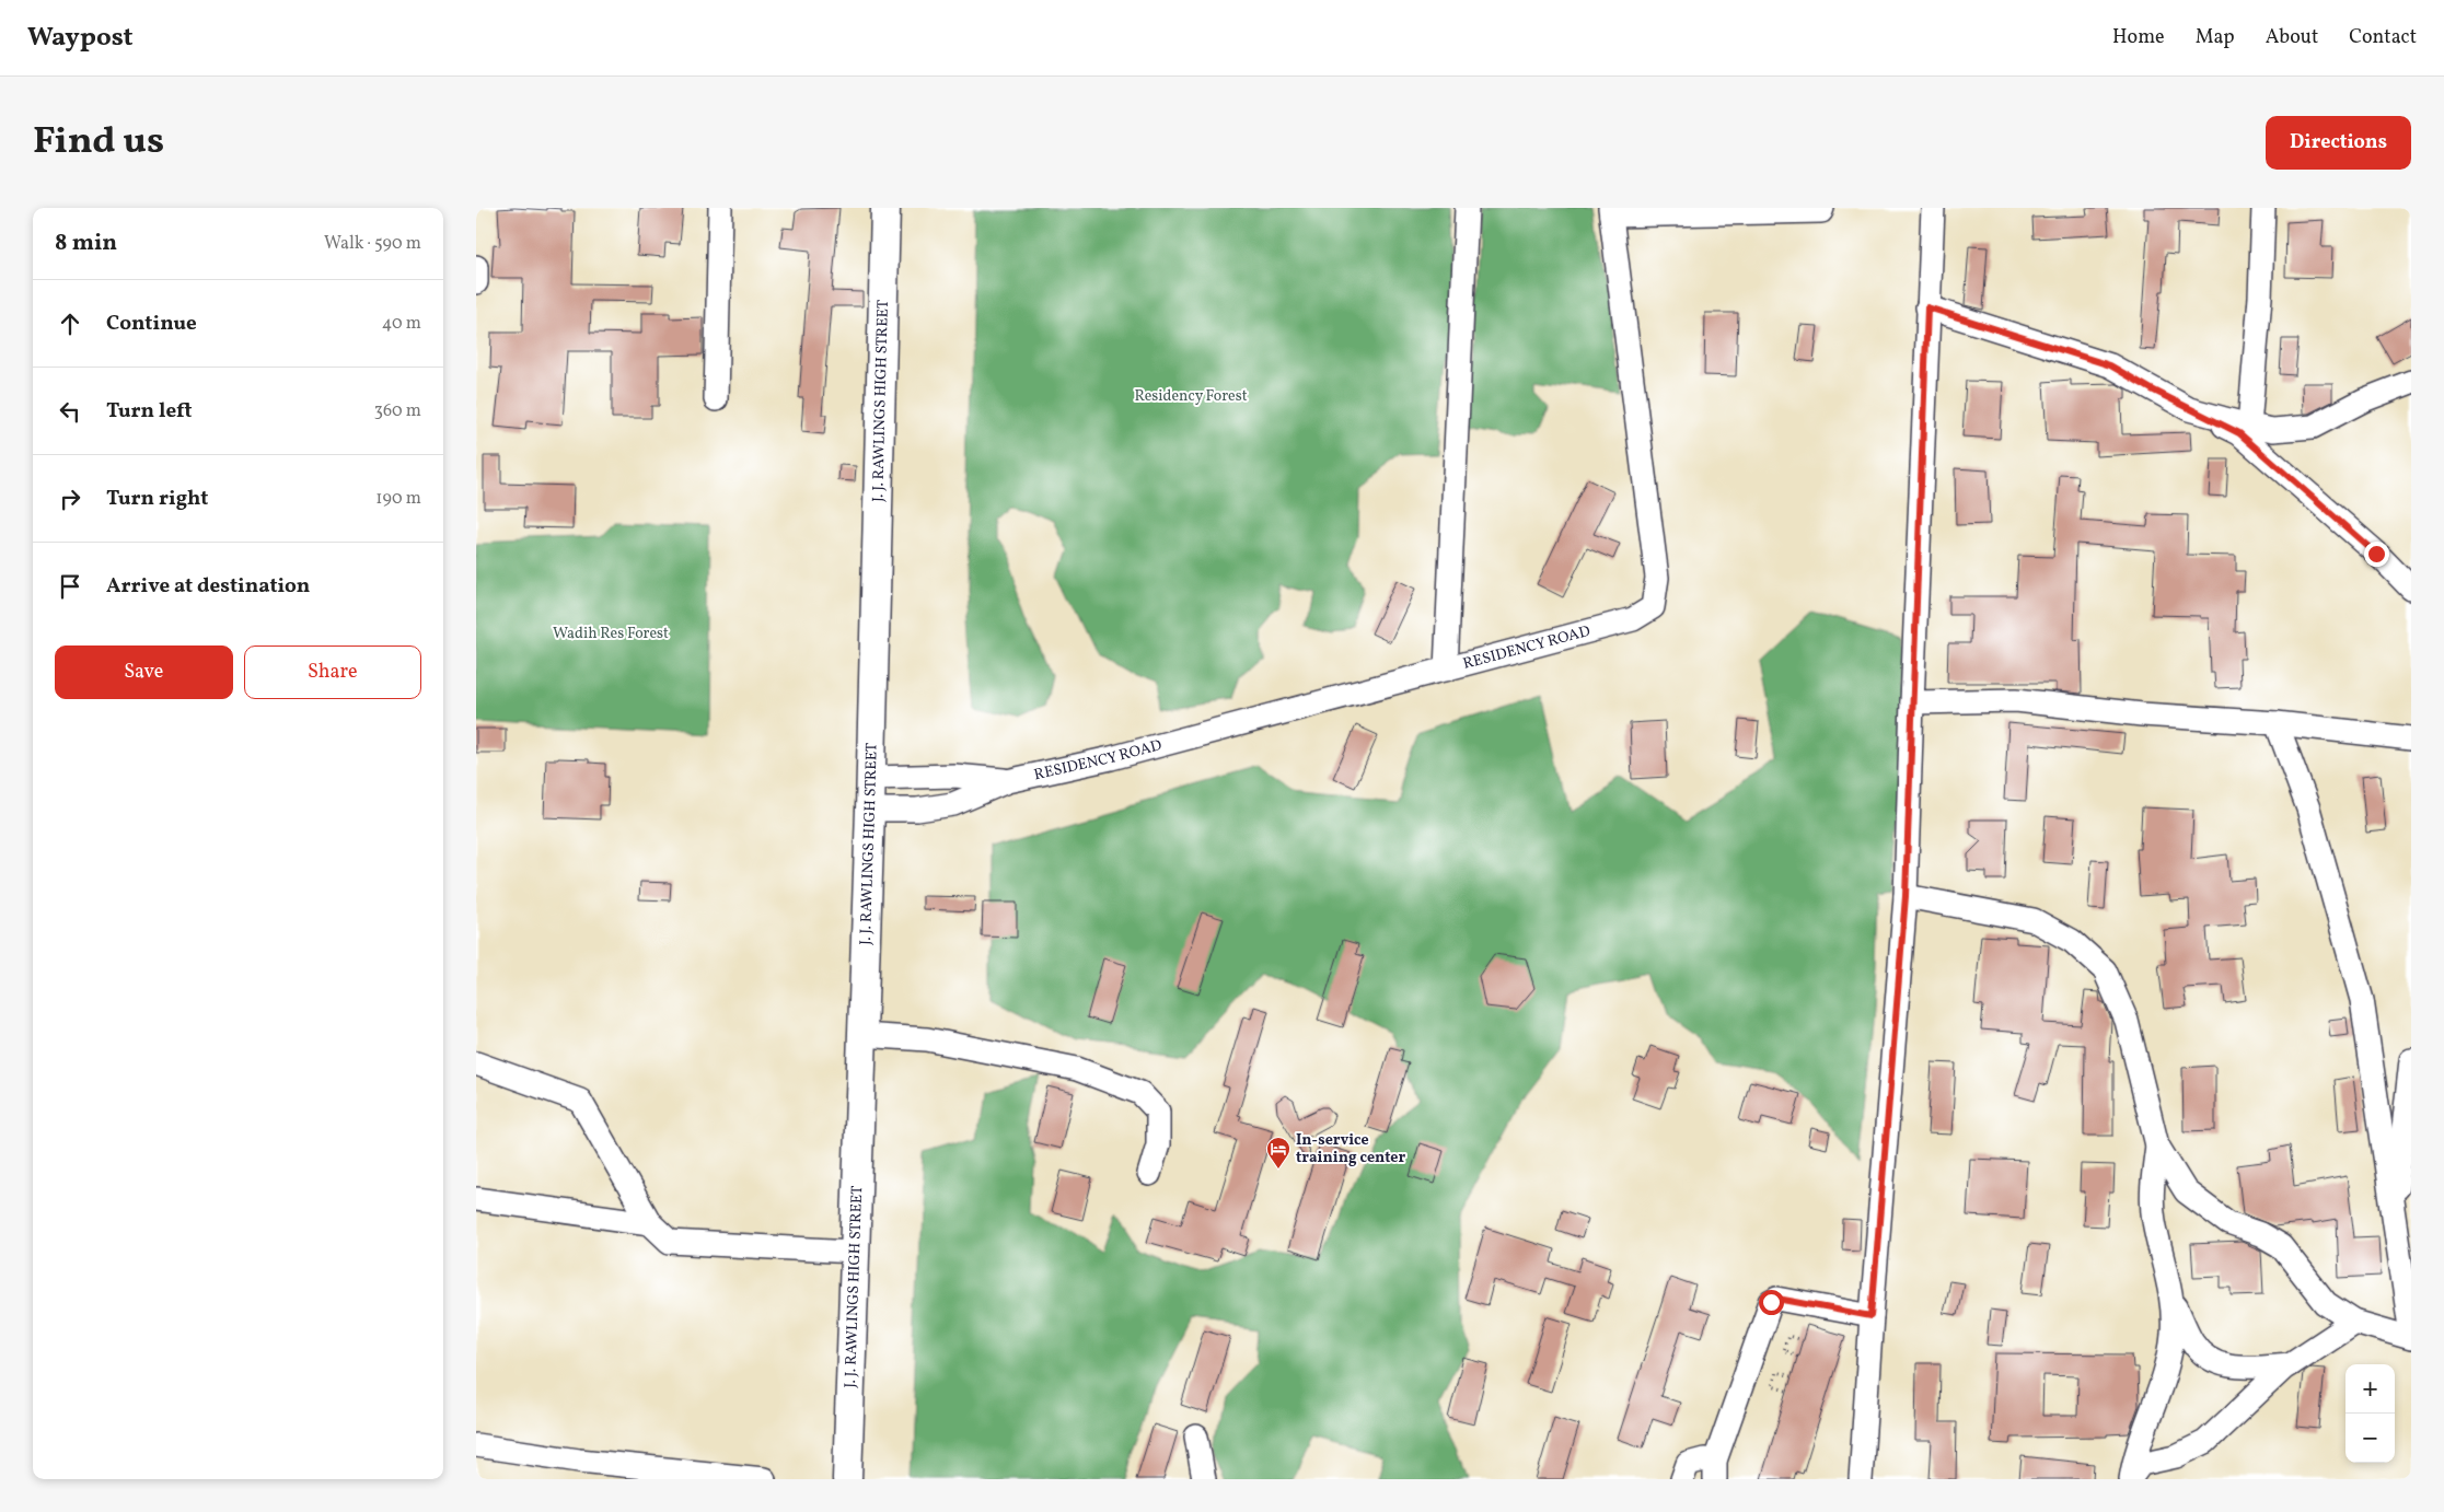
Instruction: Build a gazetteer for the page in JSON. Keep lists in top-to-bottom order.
{
  "streets": {
    "main road": ["J. J. RAWLINGS HIGH STREET"],
    "street": ["RESIDENCY ROAD"]
  },
  "crossings": [
    ["J. J. RAWLINGS HIGH STREET", "RESIDENCY ROAD"]
  ],
  "parks": ["Residency Forest", "Wadih Res Forest"],
  "places": {
    "hotel": ["In-service training center"]
  },
  "page": {
    "header": "Waypost",
    "nav": [
      "Home",
      "Map",
      "About",
      "Contact"
    ],
    "title": "Find us",
    "buttons": [
      "Directions",
      ["Save", "Share"]
    ],
    "heading": ["8 min", "Walk · 590 m"],
    "list": [
      ["Continue", "40 m"],
      ["Turn left", "360 m"],
      ["Turn right", "190 m"],
      "Arrive at destination"
    ],
    "map_buttons": ["+", "−"]
  }
}
